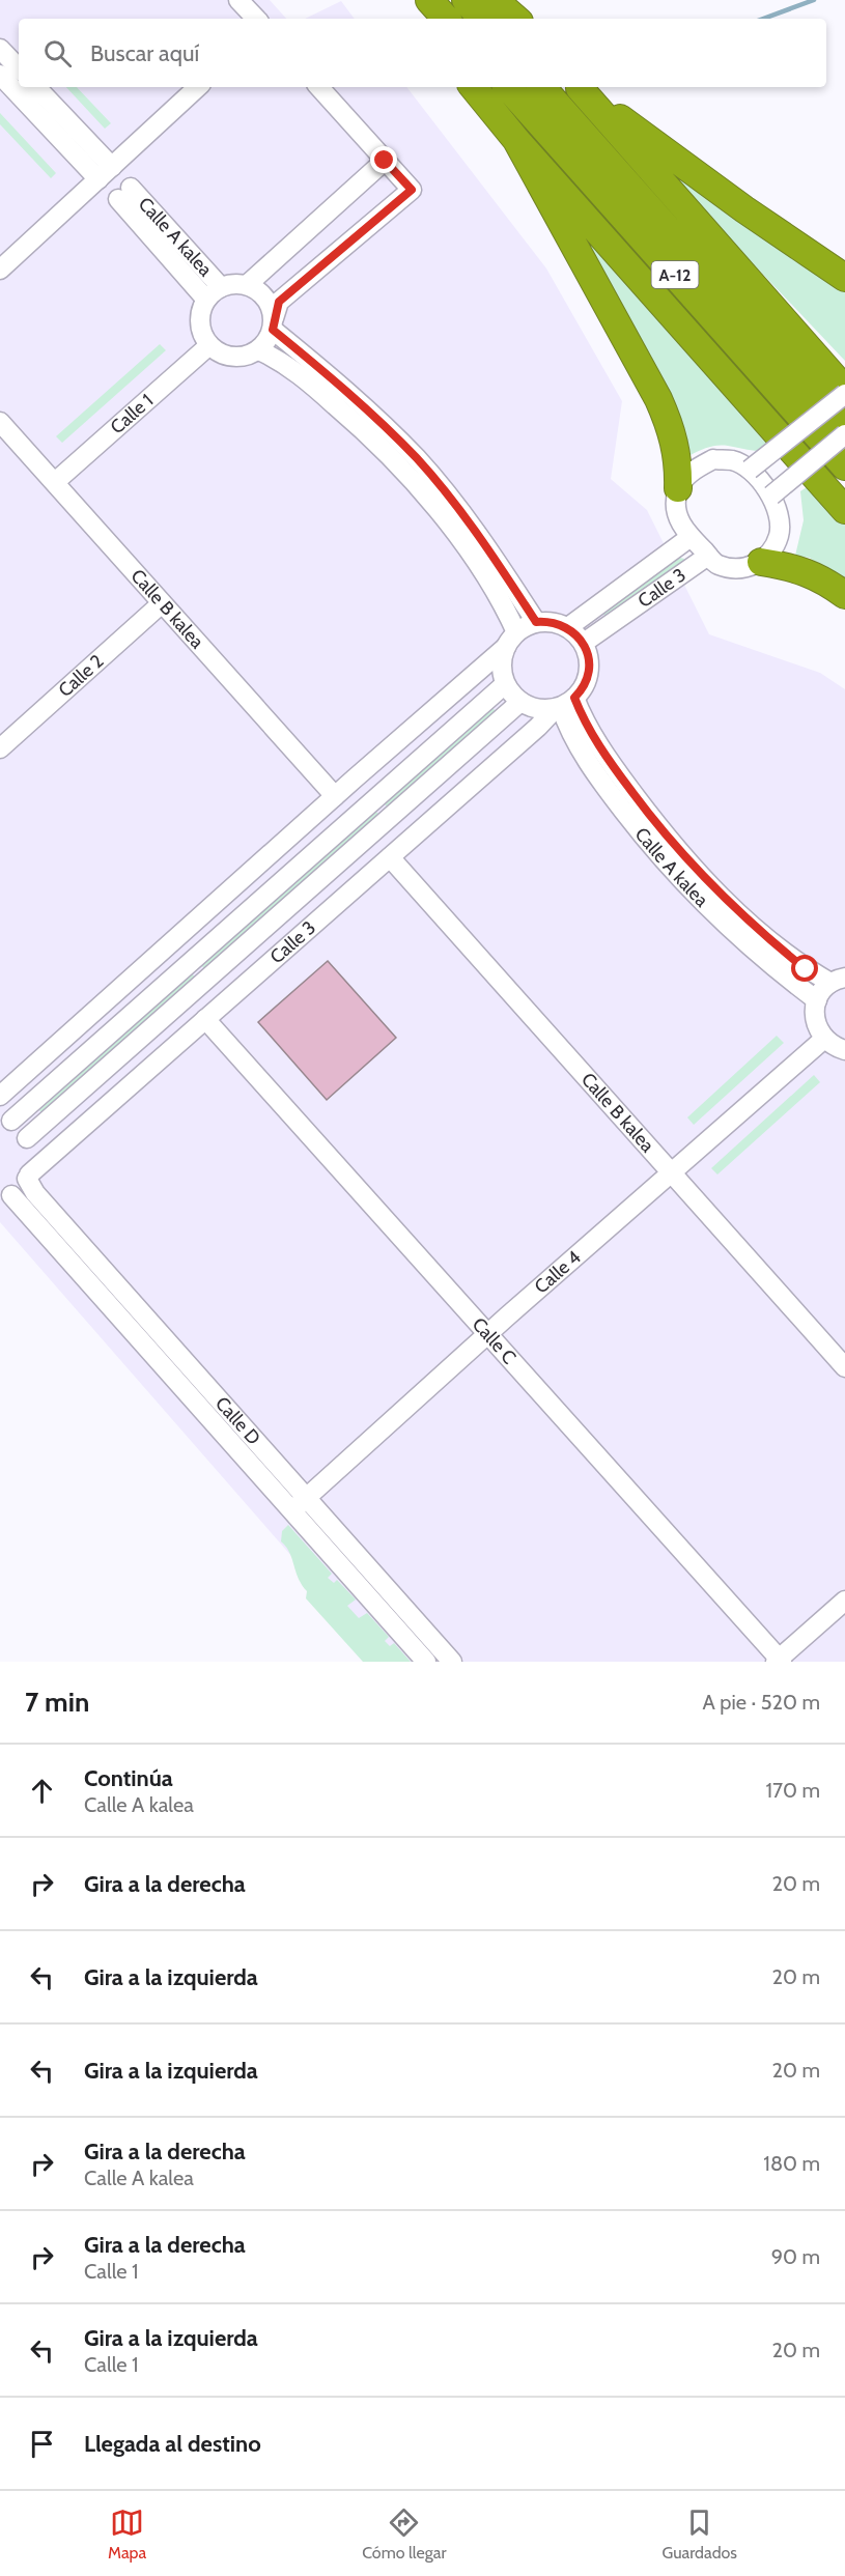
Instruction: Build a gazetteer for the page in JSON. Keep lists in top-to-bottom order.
{
  "streets": {
    "highway": ["A-12"],
    "street": [
      "Calle A kalea",
      "Calle 1",
      "Calle 3",
      "Calle B kalea",
      "Calle 2",
      "Calle 4",
      "Calle C",
      "Calle D"
    ]
  },
  "crossings": [
    ["Calle A kalea", "Calle 1"],
    ["Calle A kalea", "Calle 3"],
    ["Calle 1", "Calle B kalea"],
    ["Calle 3", "Calle B kalea"],
    ["Calle 3", "Calle C"],
    ["Calle 3", "Calle D"],
    ["Calle B kalea", "Calle 2"],
    ["Calle B kalea", "Calle 4"],
    ["Calle 4", "Calle C"],
    ["Calle 4", "Calle D"]
  ],
  "page": {
    "search": "Buscar aquí",
    "heading": ["7 min", "A pie · 520 m"],
    "list": [
      ["Continúa", "Calle A kalea", "170 m"],
      ["Gira a la derecha", "20 m"],
      ["Gira a la izquierda", "20 m"],
      ["Gira a la izquierda", "20 m"],
      ["Gira a la derecha", "Calle A kalea", "180 m"],
      ["Gira a la derecha", "Calle 1", "90 m"],
      ["Gira a la izquierda", "Calle 1", "20 m"],
      "Llegada al destino"
    ],
    "nav": ["Mapa", "Cómo llegar", "Guardados"]
  }
}
